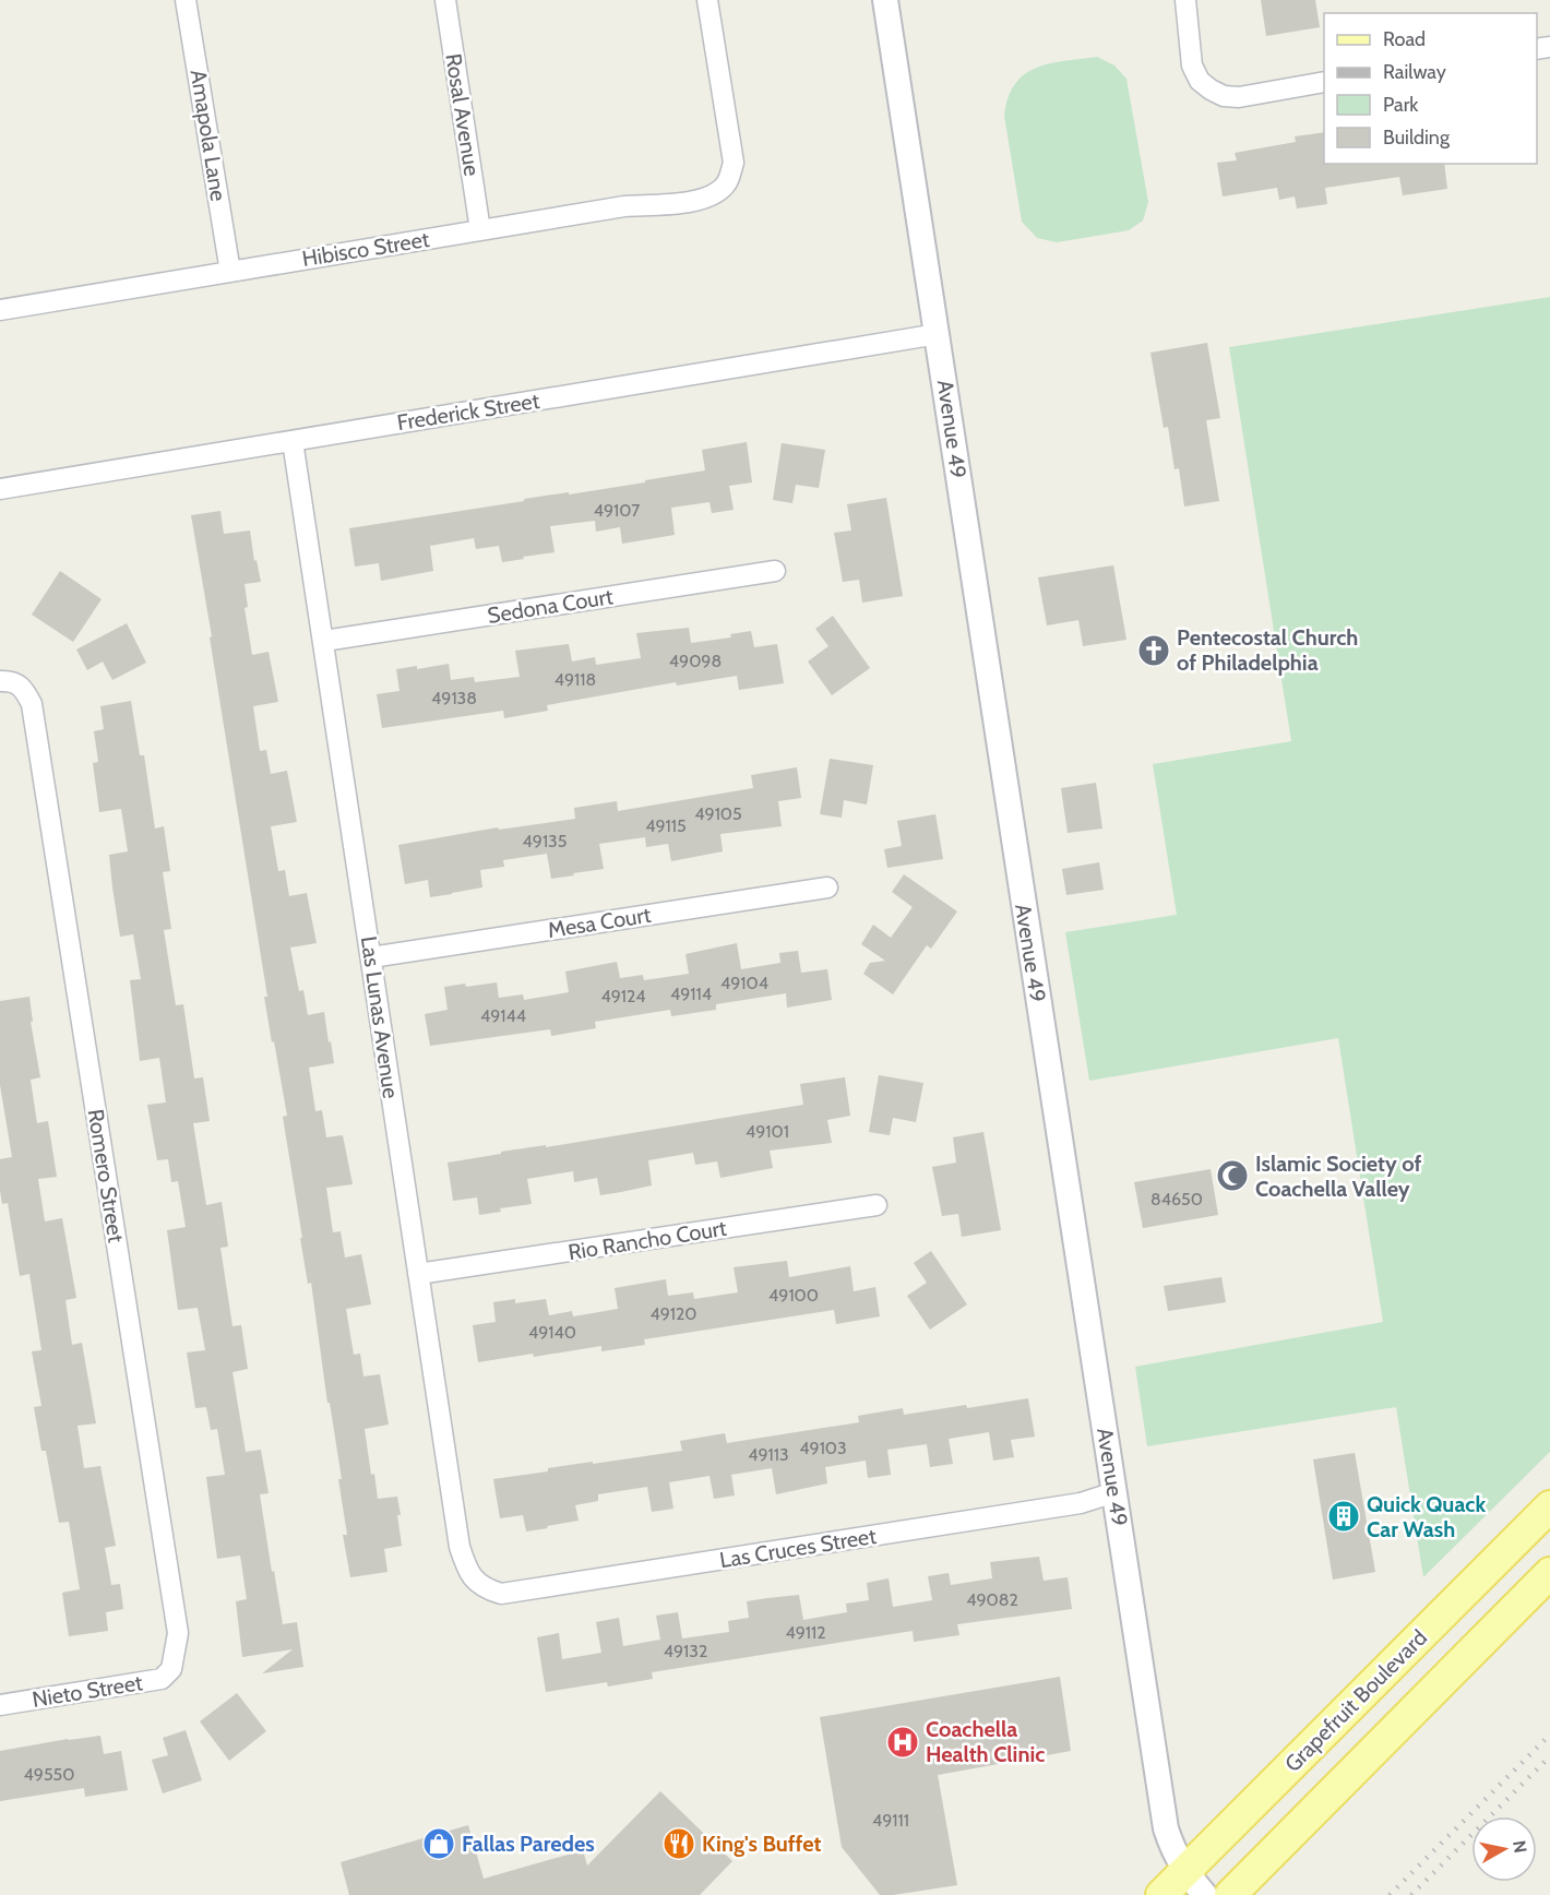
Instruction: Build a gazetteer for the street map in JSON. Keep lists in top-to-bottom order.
{
  "streets": {
    "main road": ["Grapefruit Boulevard"],
    "street": [
      "Rosal Avenue",
      "Amapola Lane",
      "Hibisco Street",
      "Frederick Street",
      "Avenue 49",
      "Sedona Court",
      "Mesa Court",
      "Las Lunas Avenue",
      "Romero Street",
      "Rio Rancho Court",
      "Las Cruces Street",
      "Nieto Street"
    ]
  },
  "crossings": [
    ["Rosal Avenue", "Hibisco Street"],
    ["Amapola Lane", "Hibisco Street"],
    ["Frederick Street", "Avenue 49"],
    ["Frederick Street", "Las Lunas Avenue"],
    ["Avenue 49", "Las Cruces Street"],
    ["Avenue 49", "Grapefruit Boulevard"],
    ["Sedona Court", "Las Lunas Avenue"],
    ["Mesa Court", "Las Lunas Avenue"],
    ["Las Lunas Avenue", "Rio Rancho Court"],
    ["Las Lunas Avenue", "Las Cruces Street"],
    ["Romero Street", "Nieto Street"]
  ],
  "places": {
    "church": ["Pentecostal Church of Philadelphia"],
    "mosque": ["Islamic Society of Coachella Valley"],
    "building": ["Quick Quack Car Wash"],
    "hospital": ["Coachella Health Clinic"],
    "shop": ["Fallas Paredes"],
    "restaurant": ["King's Buffet"]
  },
  "house_numbers": [
    "49107",
    "49098",
    "49118",
    "49138",
    "49105",
    "49115",
    "49135",
    "49104",
    "49114",
    "49124",
    "49144",
    "49101",
    "84650",
    "49100",
    "49120",
    "49140",
    "49103",
    "49113",
    "49082",
    "49112",
    "49132",
    "49550",
    "49111"
  ],
  "legend": [
    "Road",
    "Railway",
    "Park",
    "Building"
  ],
  "north": "right"
}
